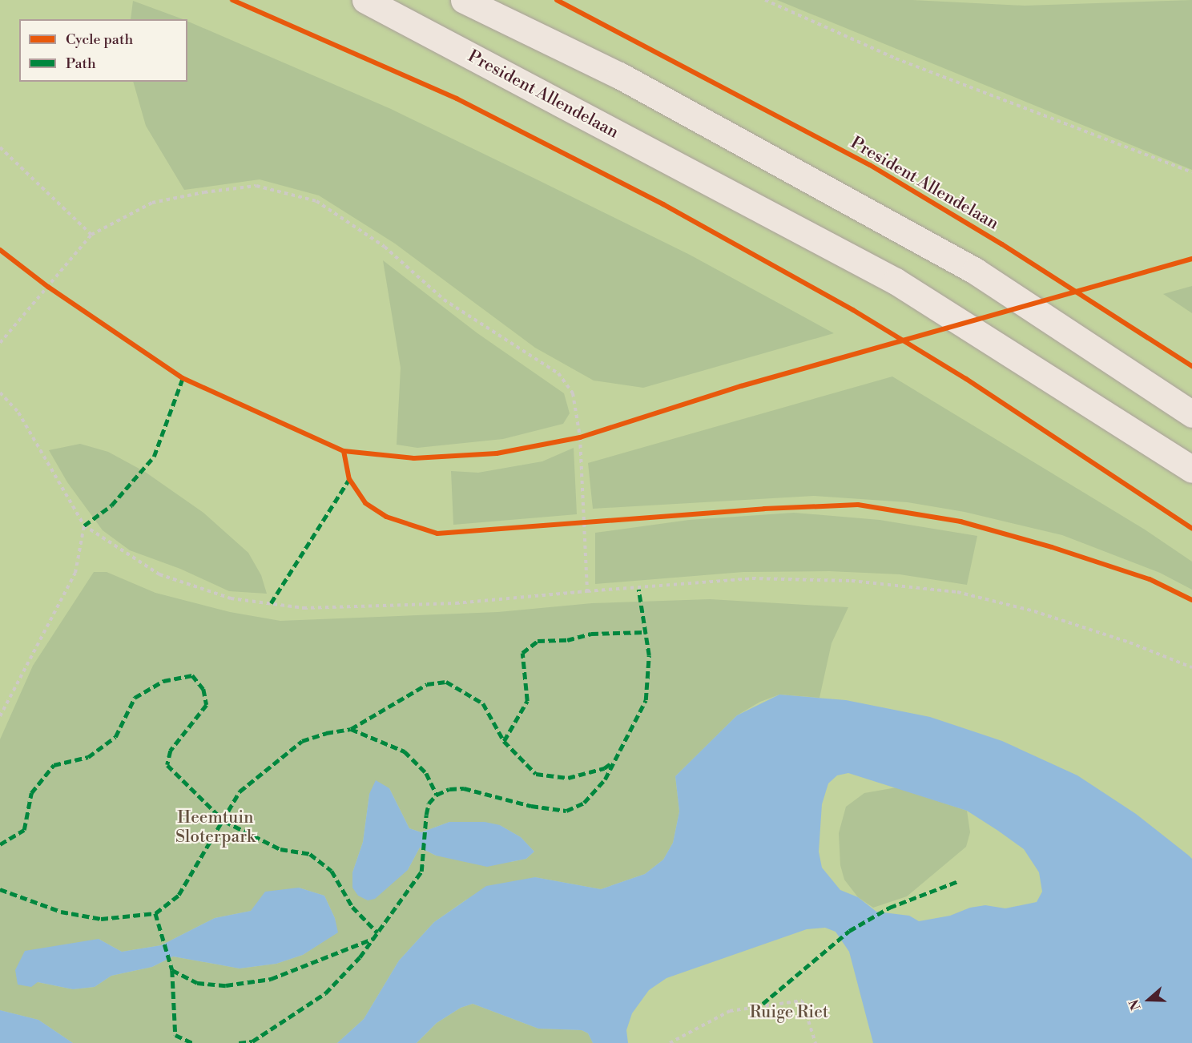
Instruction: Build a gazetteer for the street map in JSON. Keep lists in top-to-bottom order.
{
  "streets": {
    "main road": ["President Allendelaan"]
  },
  "parks": ["Heemtuin Sloterpark", "Ruige Riet"],
  "legend": ["Cycle path", "Path"],
  "north": "left"
}
